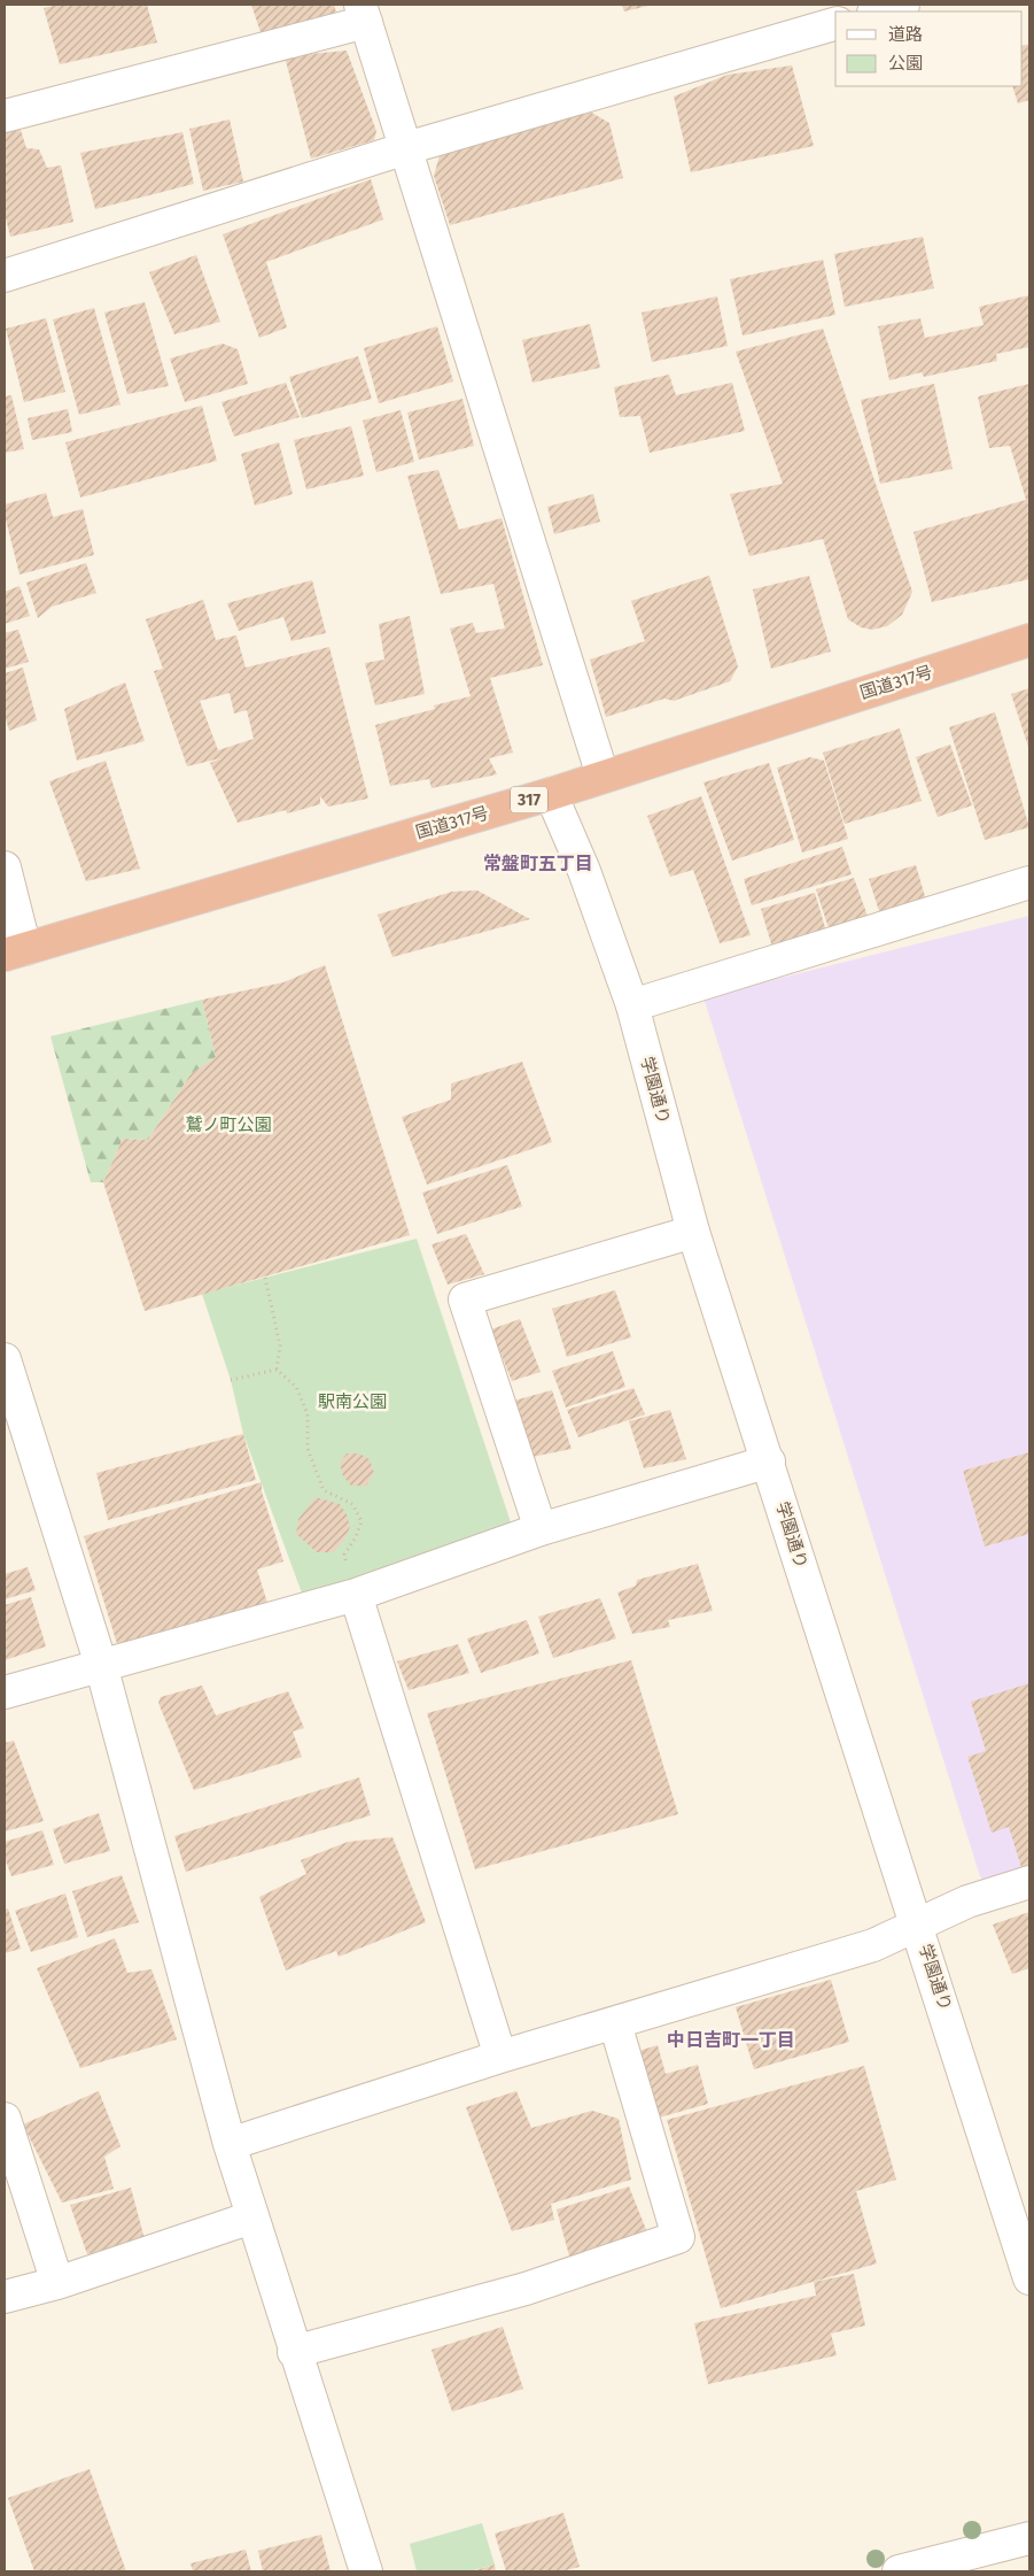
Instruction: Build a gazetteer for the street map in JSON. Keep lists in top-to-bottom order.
{
  "streets": {
    "highway": ["国道317号", "317"],
    "street": ["学園通り"]
  },
  "crossings": [
    ["国道317号", "学園通り"]
  ],
  "districts": ["常盤町五丁目", "中日吉町一丁目"],
  "parks": ["鷲ノ町公園", "駅南公園"],
  "legend": ["道路", "公園"]
}
